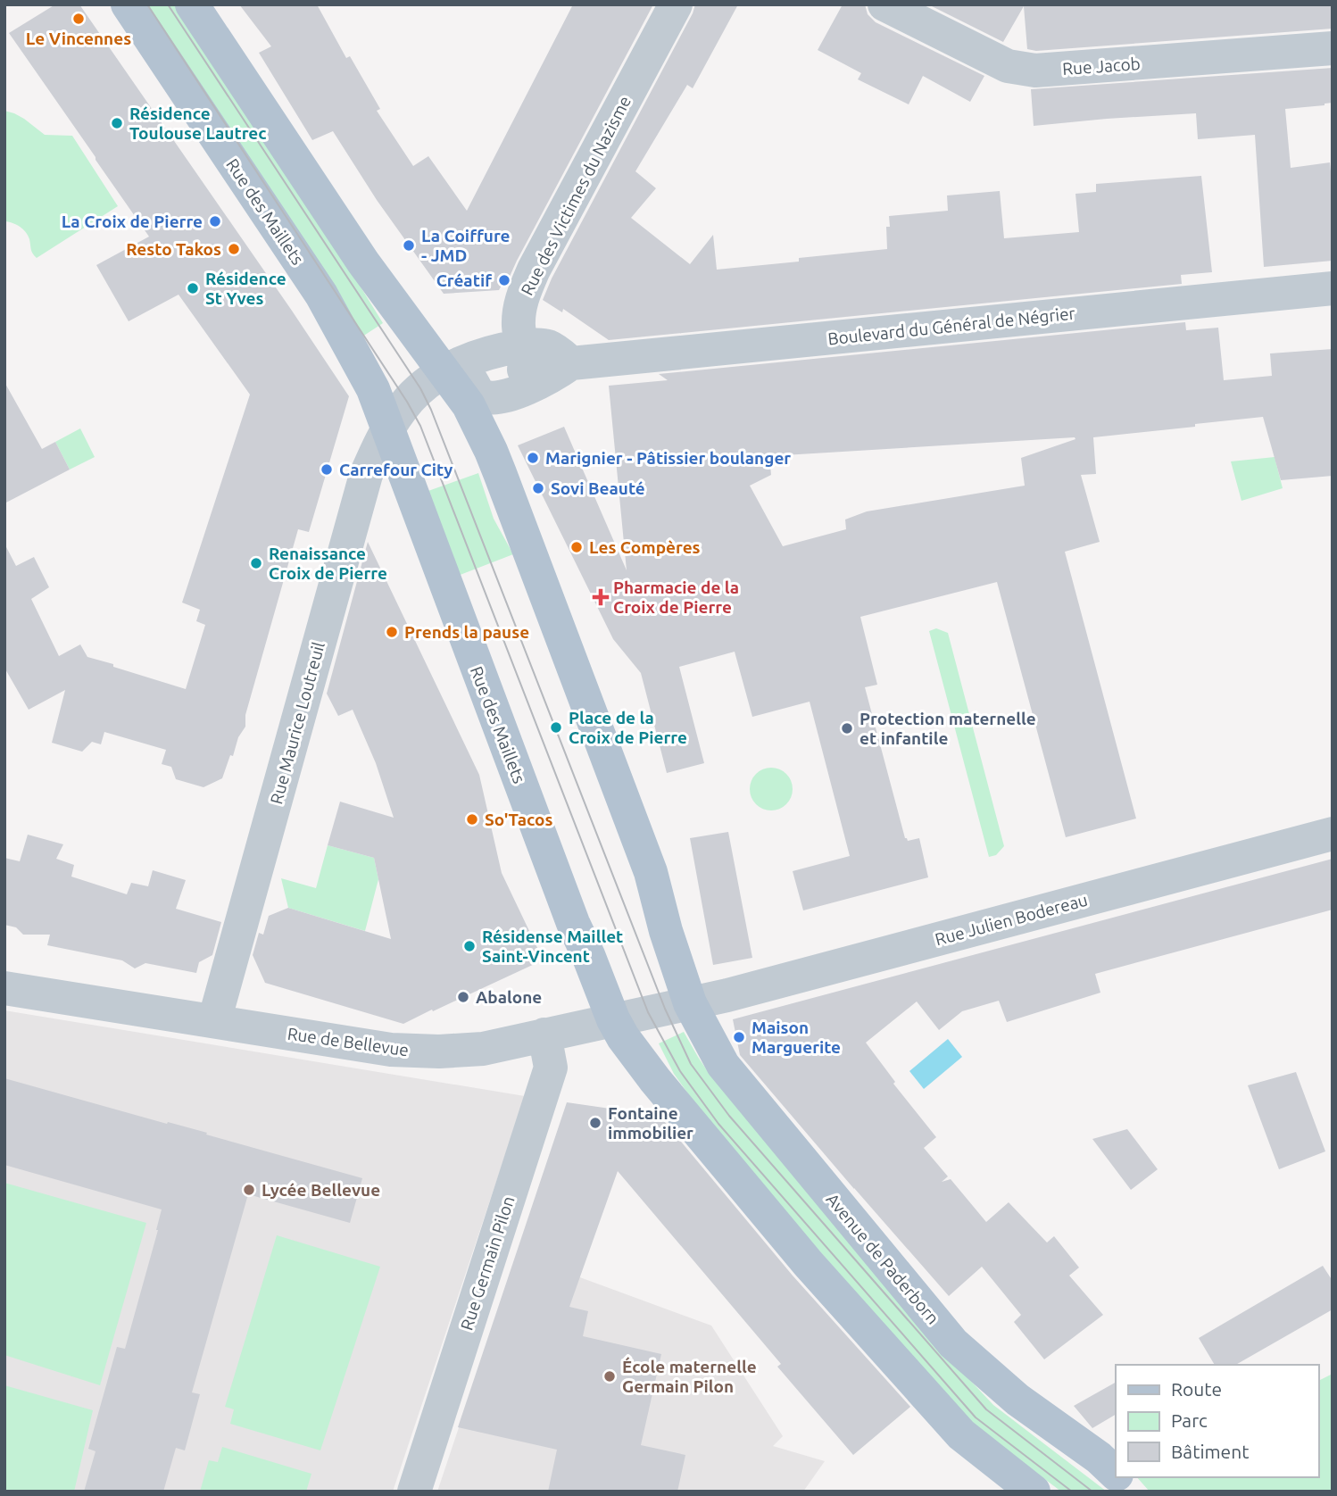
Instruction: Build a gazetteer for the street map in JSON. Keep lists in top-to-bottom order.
{
  "streets": {
    "main road": ["Rue des Maillets", "Avenue de Paderborn"],
    "street": [
      "Rue Jacob",
      "Rue des Victimes du Nazisme",
      "Boulevard du Général de Négrier",
      "Rue Maurice Loutreuil",
      "Rue Julien Bodereau",
      "Rue de Bellevue",
      "Rue Germain Pilon"
    ]
  },
  "crossings": [
    ["Rue des Victimes du Nazisme", "Boulevard du Général de Négrier"],
    ["Rue des Maillets", "Rue Maurice Loutreuil"],
    ["Rue des Maillets", "Rue de Bellevue"],
    ["Rue Maurice Loutreuil", "Rue de Bellevue"],
    ["Rue Julien Bodereau", "Rue de Bellevue"],
    ["Rue Julien Bodereau", "Avenue de Paderborn"],
    ["Rue de Bellevue", "Avenue de Paderborn"],
    ["Rue de Bellevue", "Rue Germain Pilon"]
  ],
  "places": {
    "other": [
      "Le Vincennes",
      "Résidence Toulouse Lautrec",
      "La Croix de Pierre",
      "La Coiffure - JMD",
      "Resto Takos",
      "Créatif",
      "Résidence St Yves",
      "Marignier - Pâtissier boulanger",
      "Carrefour City",
      "Sovi Beauté",
      "Les Compères",
      "Renaissance Croix de Pierre",
      "Prends la pause",
      "Place de la Croix de Pierre",
      "Protection maternelle et infantile",
      "So'Tacos",
      "Résidense Maillet Saint-Vincent",
      "Abalone",
      "Maison Marguerite",
      "Fontaine immobilier",
      "Lycée Bellevue",
      "École maternelle Germain Pilon"
    ],
    "health": ["Pharmacie de la Croix de Pierre"]
  },
  "legend": ["Route", "Parc", "Bâtiment"]
}
